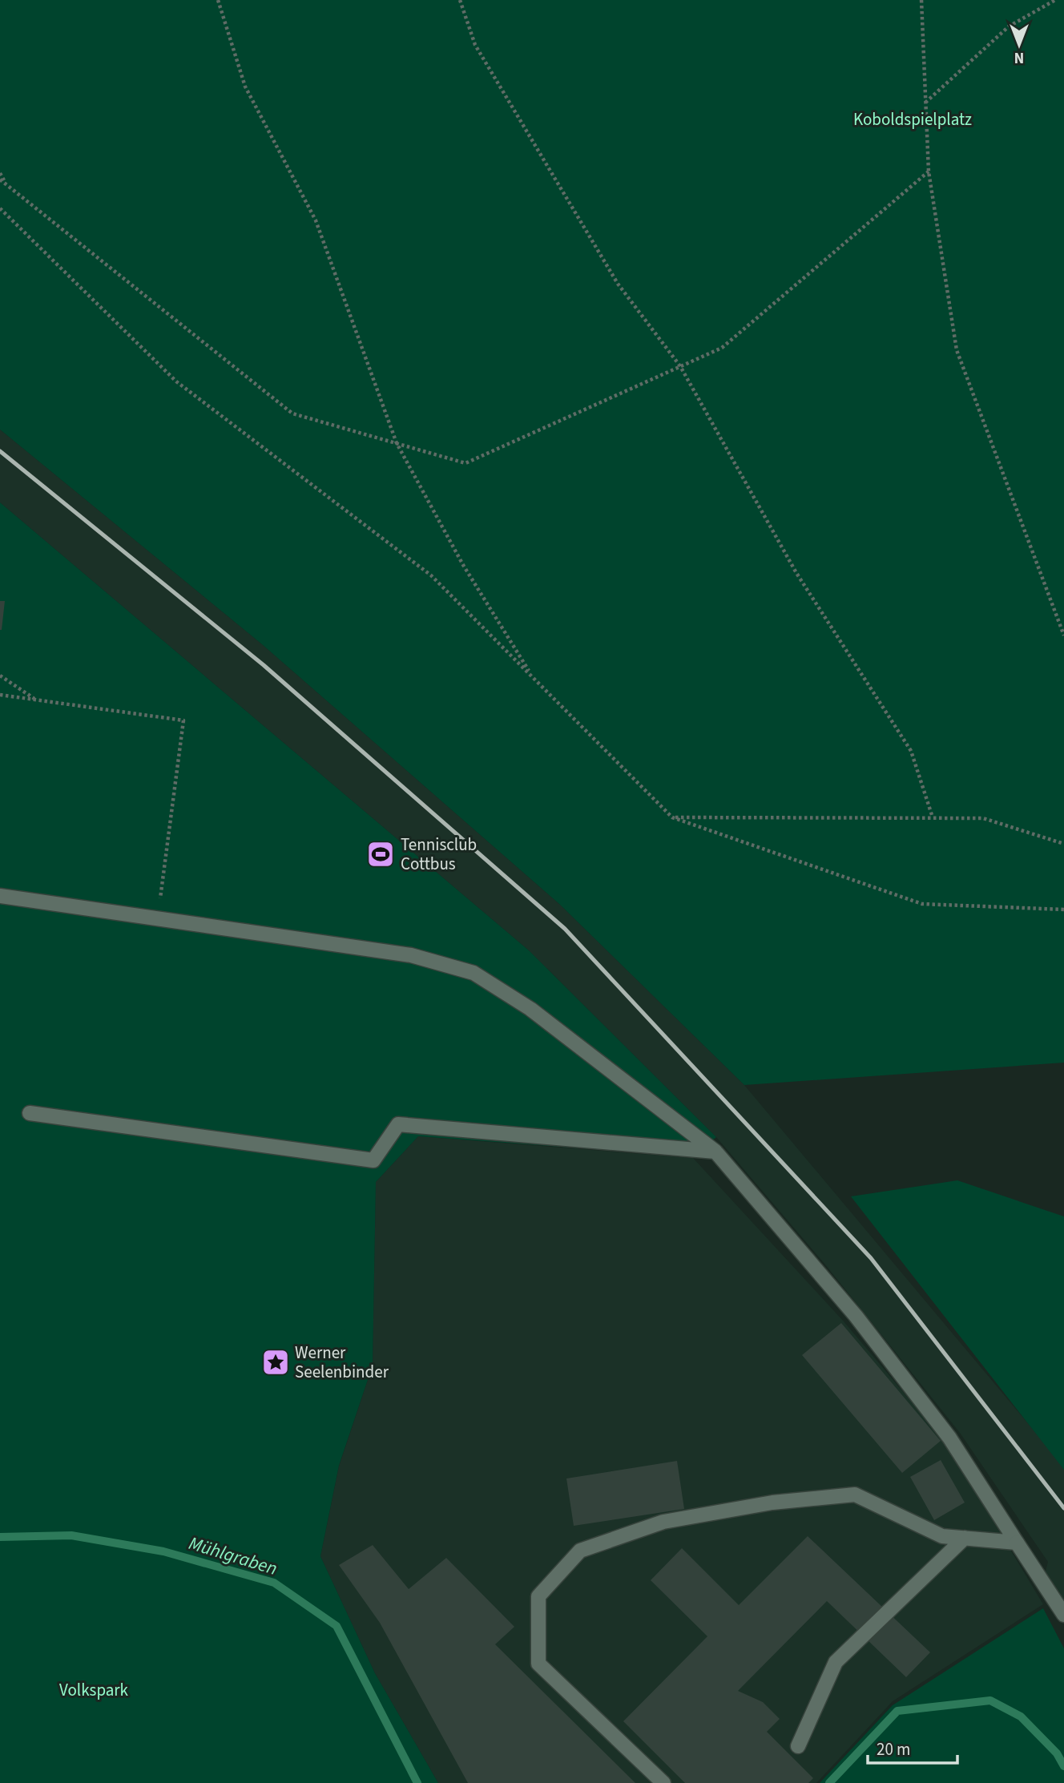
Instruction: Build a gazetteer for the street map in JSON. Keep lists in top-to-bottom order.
{
  "water": ["Mühlgraben"],
  "parks": ["Koboldspielplatz", "Volkspark"],
  "places": {
    "sports": ["Tennisclub Cottbus"],
    "place": ["Werner Seelenbinder"]
  },
  "scale_bar": "20 m",
  "north": "bottom"
}
